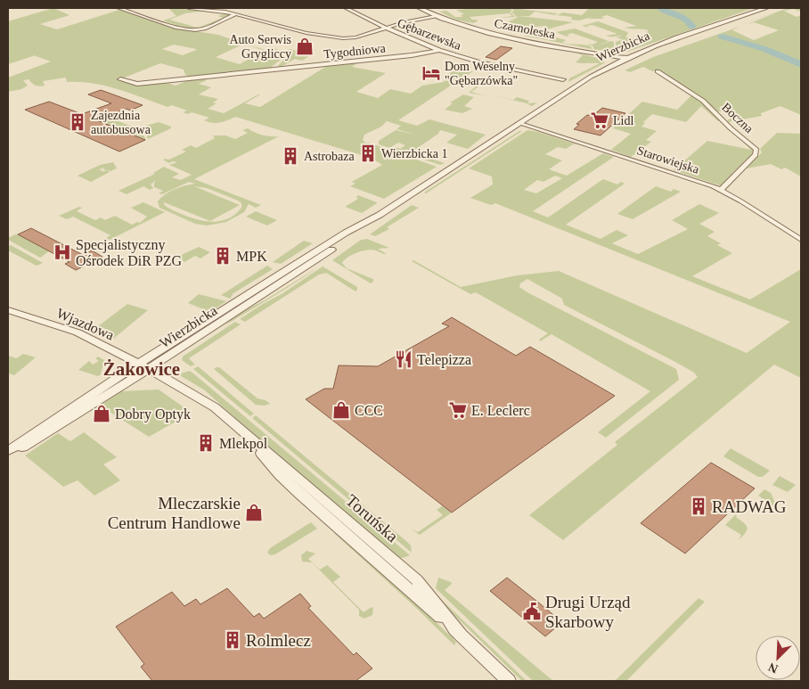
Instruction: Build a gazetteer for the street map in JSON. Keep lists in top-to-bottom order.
{
  "streets": {
    "street": [
      "Czarnoleska",
      "Gębarzewska",
      "Wierzbicka",
      "Tygodniowa",
      "Boczna",
      "Starowiejska",
      "Wjazdowa",
      "Toruńska"
    ]
  },
  "crossings": [
    ["Czarnoleska", "Wierzbicka"],
    ["Gębarzewska", "Tygodniowa"],
    ["Wierzbicka", "Starowiejska"],
    ["Wierzbicka", "Wjazdowa"],
    ["Wierzbicka", "Toruńska"],
    ["Boczna", "Starowiejska"],
    ["Wjazdowa", "Toruńska"]
  ],
  "districts": ["Żakowice"],
  "places": {
    "shop": [
      "Auto Serwis Grygliccy",
      "CCC",
      "Dobry Optyk",
      "Mleczarskie Centrum Handlowe"
    ],
    "hotel": ["Dom Weselny \"Gębarzówka\""],
    "supermarket": ["Lidl", "E. Leclerc"],
    "building": [
      "Zajezdnia autobusowa",
      "Wierzbicka 1",
      "Astrobaza",
      "MPK",
      "Mlekpol",
      "RADWAG",
      "Rolmlecz"
    ],
    "hospital": ["Specjalistyczny Ośrodek DiR PZG"],
    "restaurant": ["Telepizza"],
    "public building": ["Drugi Urząd Skarbowy"]
  },
  "north": "bottom left"
}
